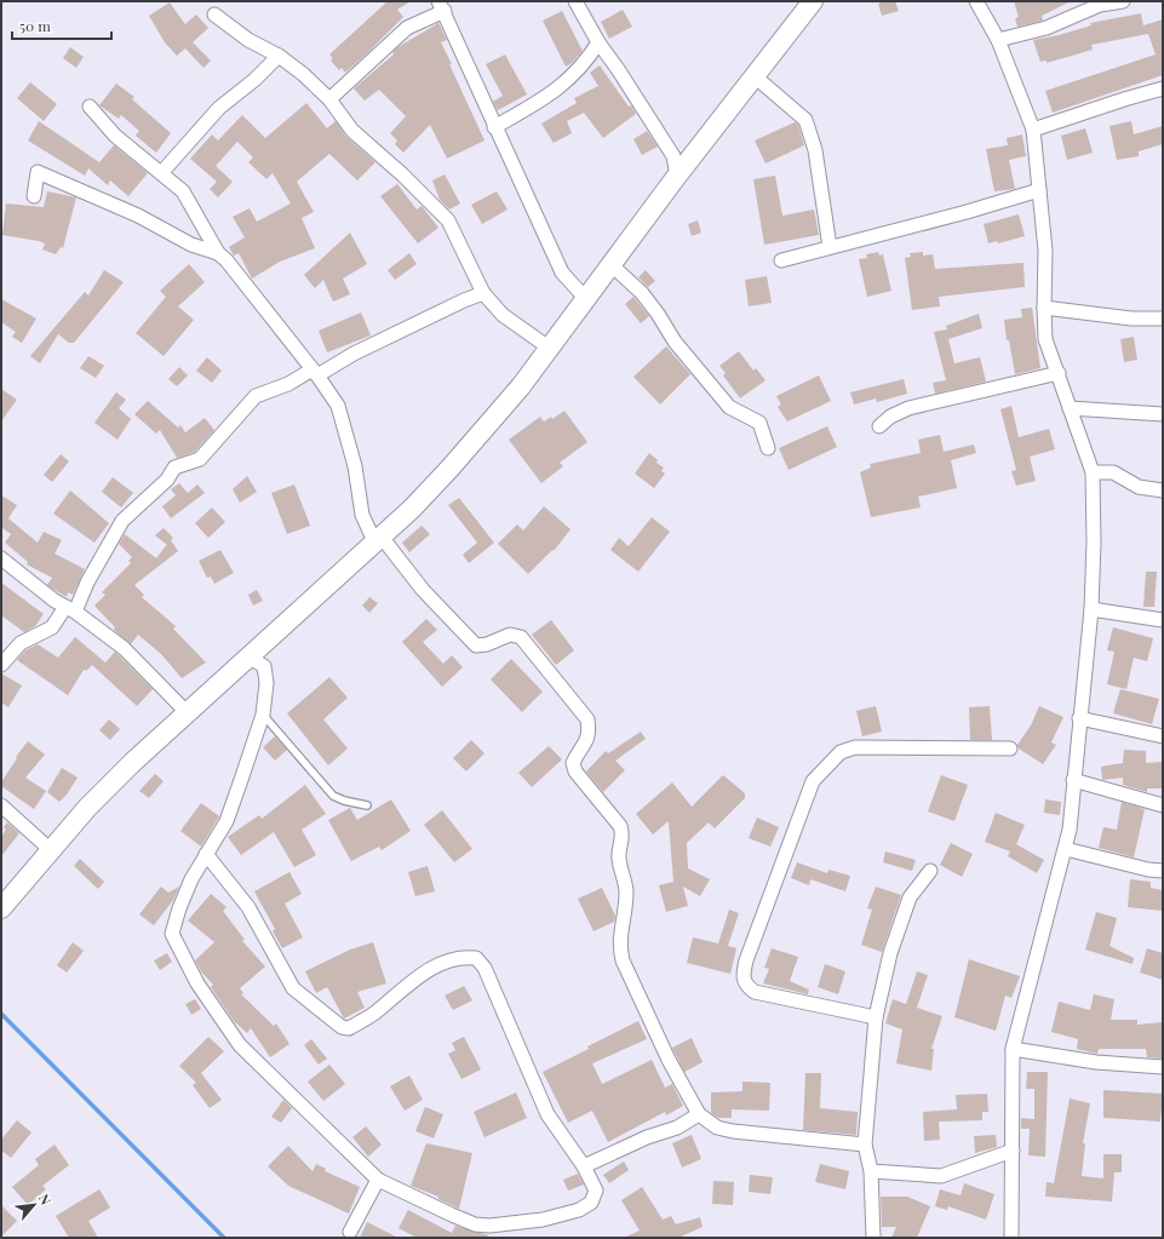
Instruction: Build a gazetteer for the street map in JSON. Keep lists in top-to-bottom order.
{
  "scale_bar": "50 m",
  "north": "top right"
}
